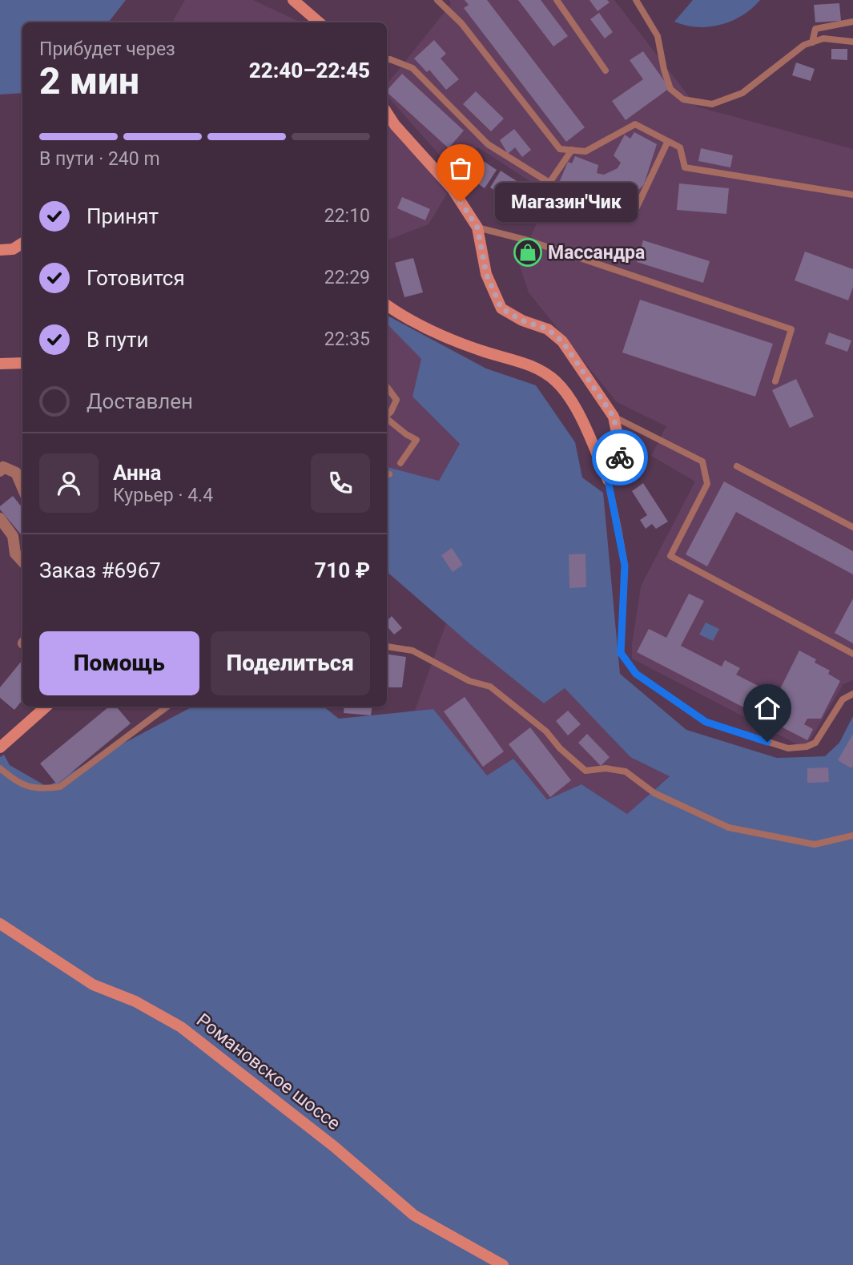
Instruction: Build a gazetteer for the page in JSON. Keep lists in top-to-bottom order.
{
  "streets": {
    "main road": ["Романовское шоссе"]
  },
  "places": {
    "other": ["Магазин'Чик"],
    "shop": ["Массандра"]
  },
  "page": {
    "heading": ["2 мин", "Прибудет через", "22:40–22:45"],
    "panel": [
      "Анна",
      "Курьер · 4.4",
      "Заказ #6967",
      "710 ₽"
    ],
    "bar": "В пути · 240 m",
    "bubble": "Магазин'Чик",
    "list": [
      ["Принят", "22:10"],
      ["Готовится", "22:29"],
      ["В пути", "22:35"],
      "Доставлен"
    ],
    "buttons": ["Помощь", "Поделиться"]
  }
}
